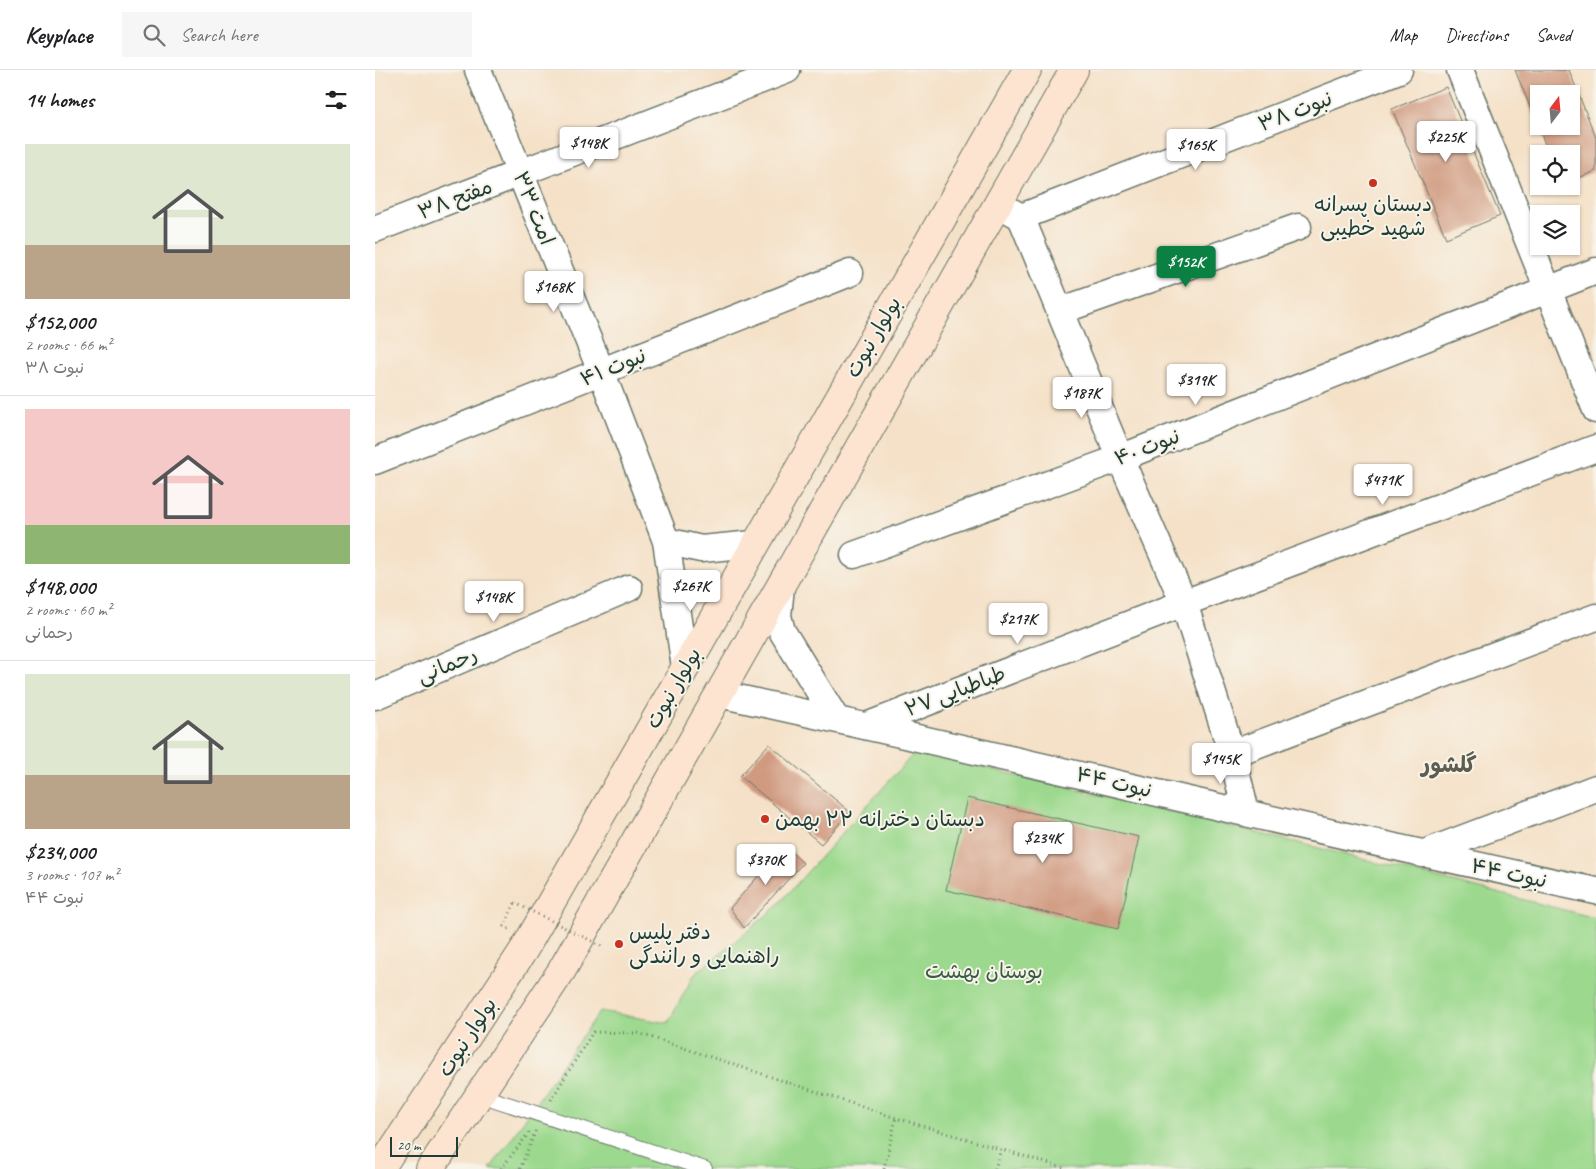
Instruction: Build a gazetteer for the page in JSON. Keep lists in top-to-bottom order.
{
  "streets": {
    "main road": ["بولوار نبوت"],
    "street": [
      "نبوت ۳۸",
      "مفتح ۳۸",
      "امت ۳۳",
      "نبوت ۴۱",
      "نبوت ۴۰",
      "رحمانی",
      "طباطبایی ۲۷",
      "نبوت ۴۴"
    ]
  },
  "crossings": [
    ["مفتح ۳۸", "امت ۳۳"],
    ["امت ۳۳", "بولوار نبوت"],
    ["امت ۳۳", "نبوت ۴۱"],
    ["بولوار نبوت", "نبوت ۴۴"],
    ["طباطبایی ۲۷", "نبوت ۴۴"]
  ],
  "districts": ["گلشور"],
  "parks": ["بوستان بهشت"],
  "places": ["دبستان پسرانه شهید خطیبی", "دبستان دخترانه ۲۲ بهمن", "دفتر پلیس راهنمایی و رانندگی"],
  "scale_bar": "20 m",
  "north": "top",
  "page": {
    "header": "Keyplace",
    "search": "Search here",
    "nav": ["Map", "Directions", "Saved"],
    "heading": "14 homes",
    "price": [
      "$225K",
      "$148K",
      "$165K",
      "$152K",
      "$168K",
      "$319K",
      "$187K",
      "$471K",
      "$267K",
      "$148K",
      "$217K",
      "$145K",
      "$234K",
      "$370K"
    ],
    "list": [
      {
        "name": "$152,000",
        "note": "2 rooms · 66 m² · نبوت ۳۸"
      },
      {
        "name": "$148,000",
        "note": "2 rooms · 60 m² · رحمانی"
      },
      {
        "name": "$234,000",
        "note": "3 rooms · 107 m² · نبوت ۴۴"
      }
    ],
    "scale": "20 m"
  }
}
